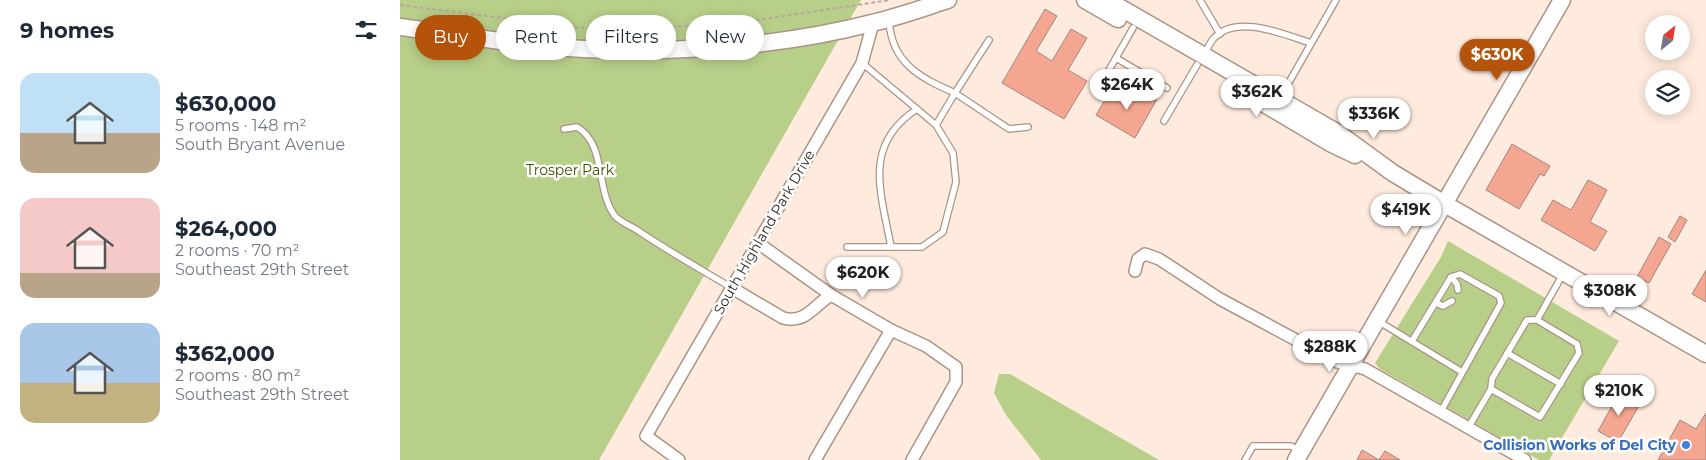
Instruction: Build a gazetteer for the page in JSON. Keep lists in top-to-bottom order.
{
  "streets": {
    "street": ["South Highland Park Drive"]
  },
  "parks": ["Trosper Park"],
  "places": ["Collision Works of Del City"],
  "north": "top right",
  "page": {
    "heading": "9 homes",
    "chip": [
      "Buy",
      "Rent",
      "Filters",
      "New"
    ],
    "price": [
      "$630K",
      "$264K",
      "$362K",
      "$336K",
      "$419K",
      "$620K",
      "$308K",
      "$288K",
      "$210K"
    ],
    "list": [
      {
        "name": "$630,000",
        "note": "5 rooms · 148 m² · South Bryant Avenue"
      },
      {
        "name": "$264,000",
        "note": "2 rooms · 70 m² · Southeast 29th Street"
      },
      {
        "name": "$362,000",
        "note": "2 rooms · 80 m² · Southeast 29th Street"
      }
    ]
  }
}
